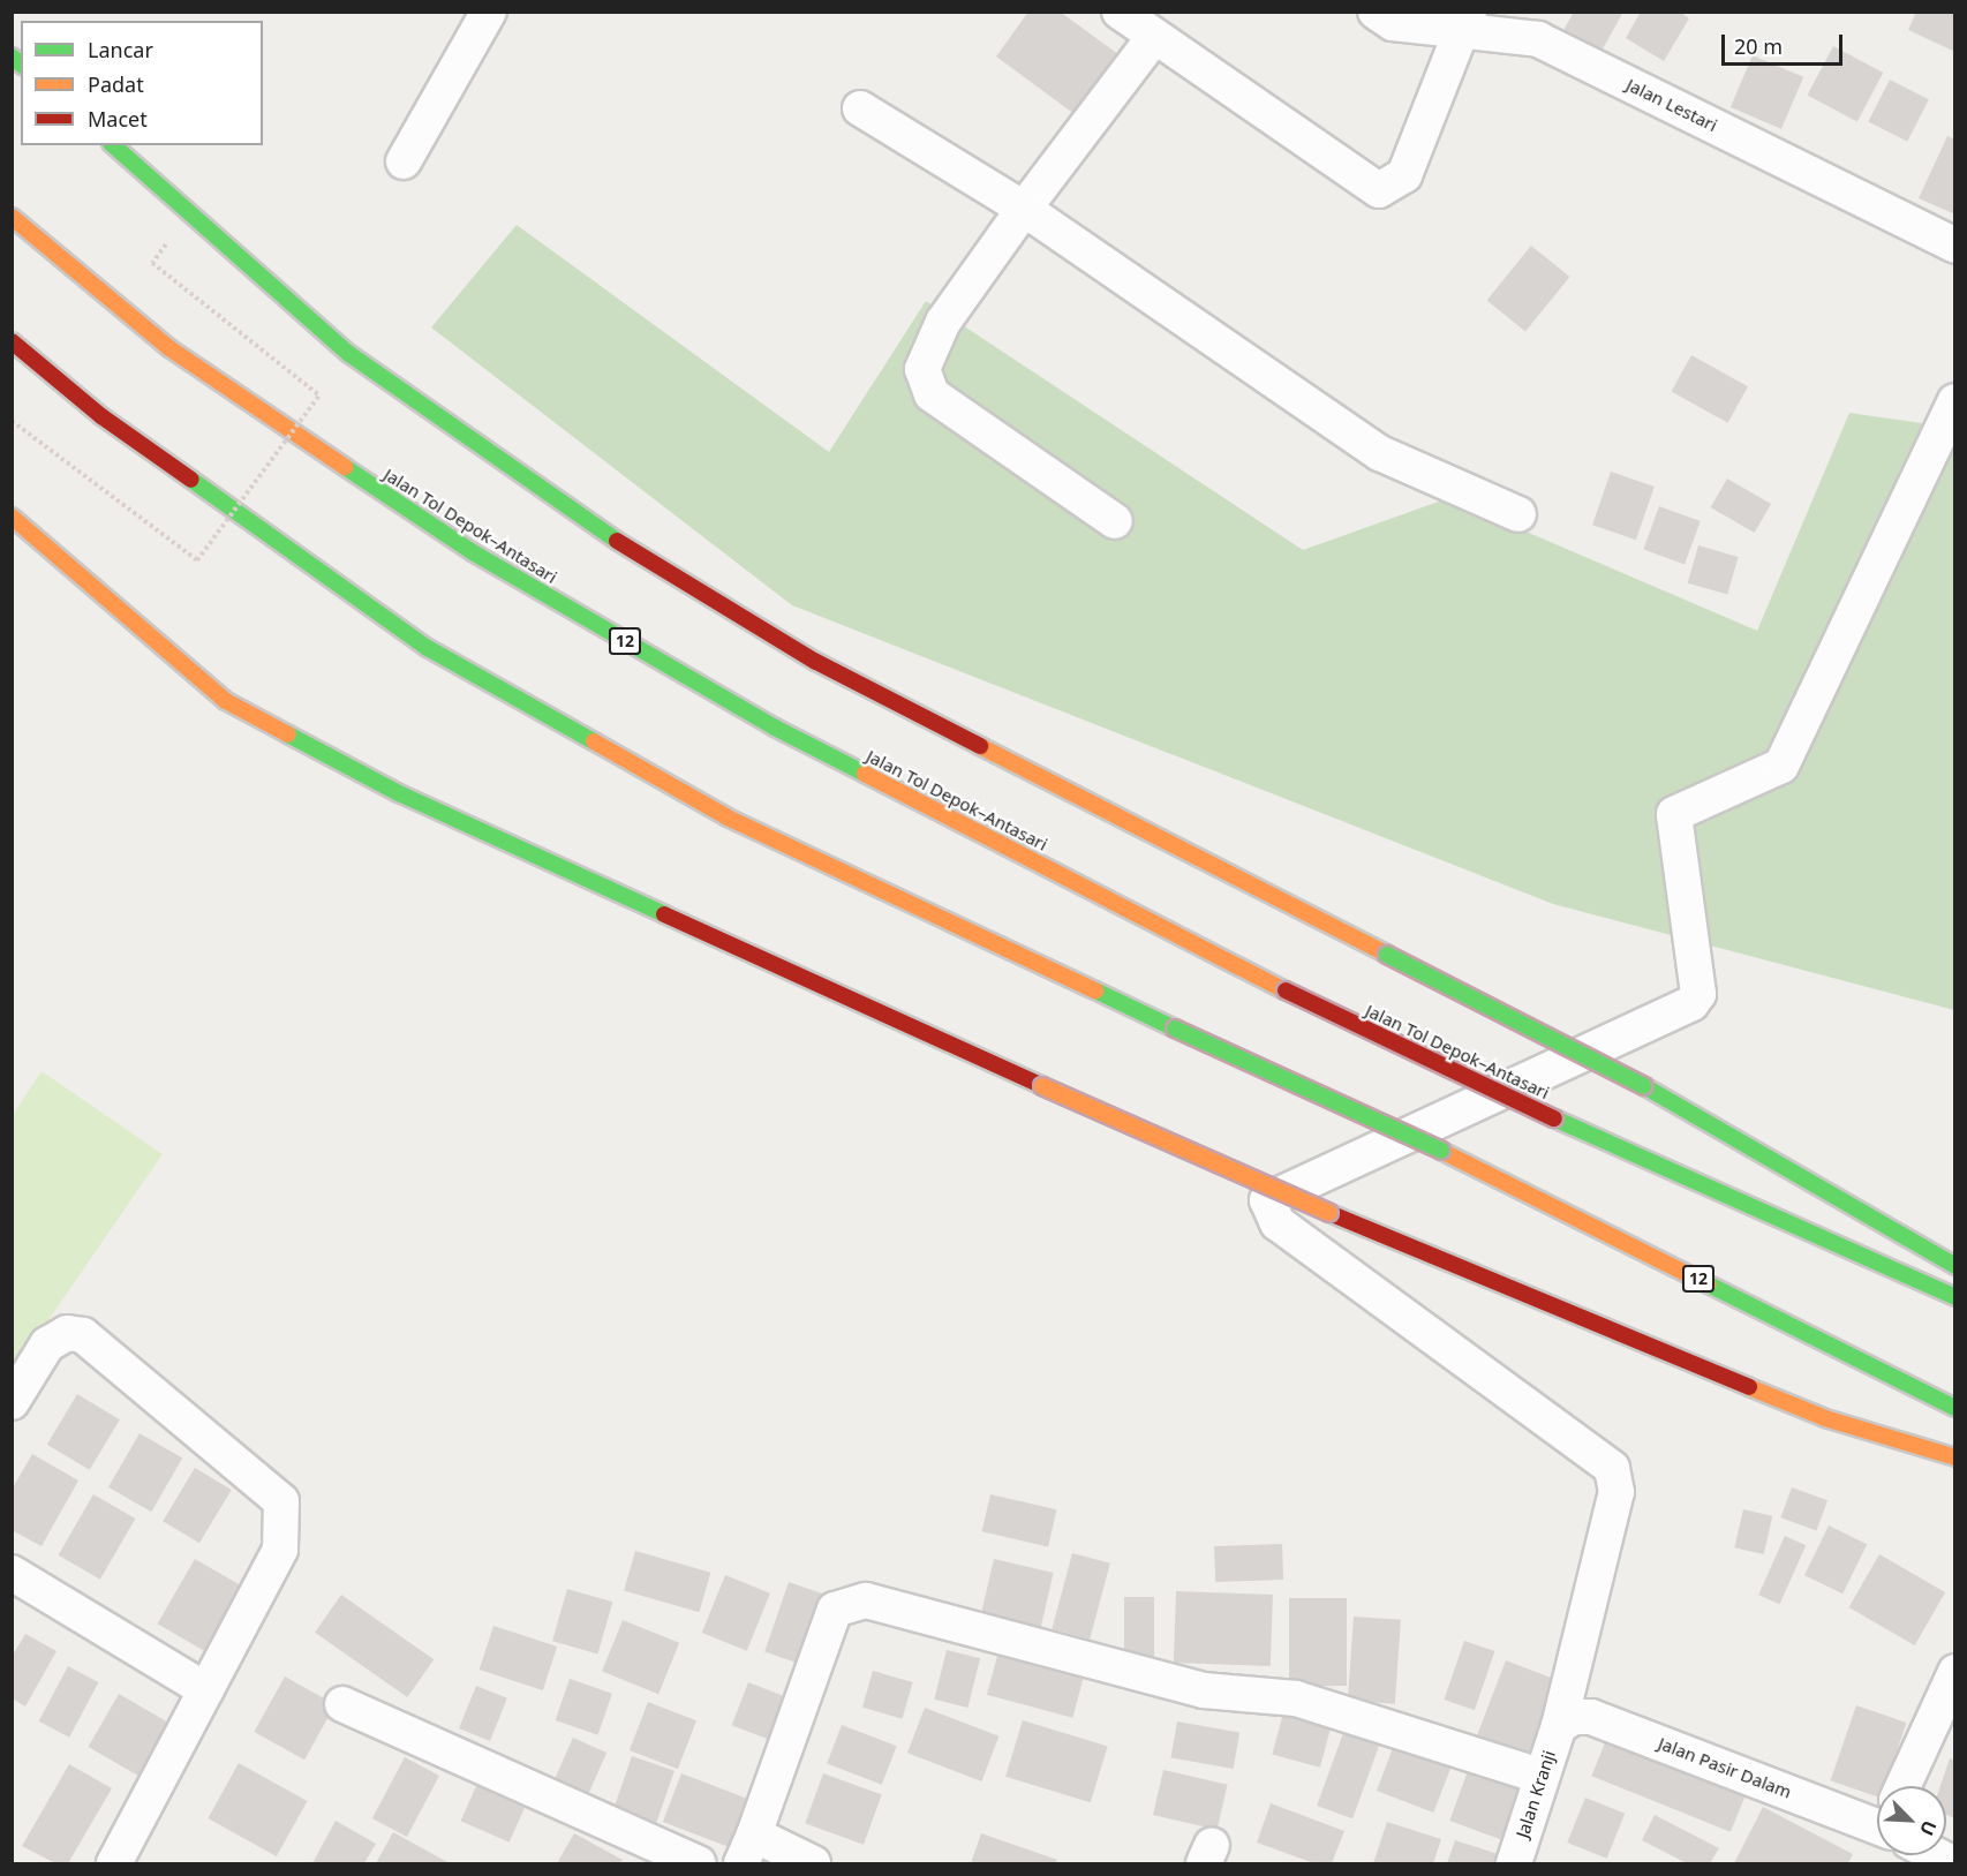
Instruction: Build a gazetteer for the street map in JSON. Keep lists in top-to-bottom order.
{
  "streets": {
    "highway": ["Jalan Tol Depok–Antasari", "12"],
    "street": ["Jalan Lestari", "Jalan Pasir Dalam", "Jalan Kranji"]
  },
  "crossings": [
    ["Jalan Pasir Dalam", "Jalan Kranji"]
  ],
  "legend": ["Lancar", "Padat", "Macet"],
  "scale_bar": "20 m",
  "north": "bottom right"
}
